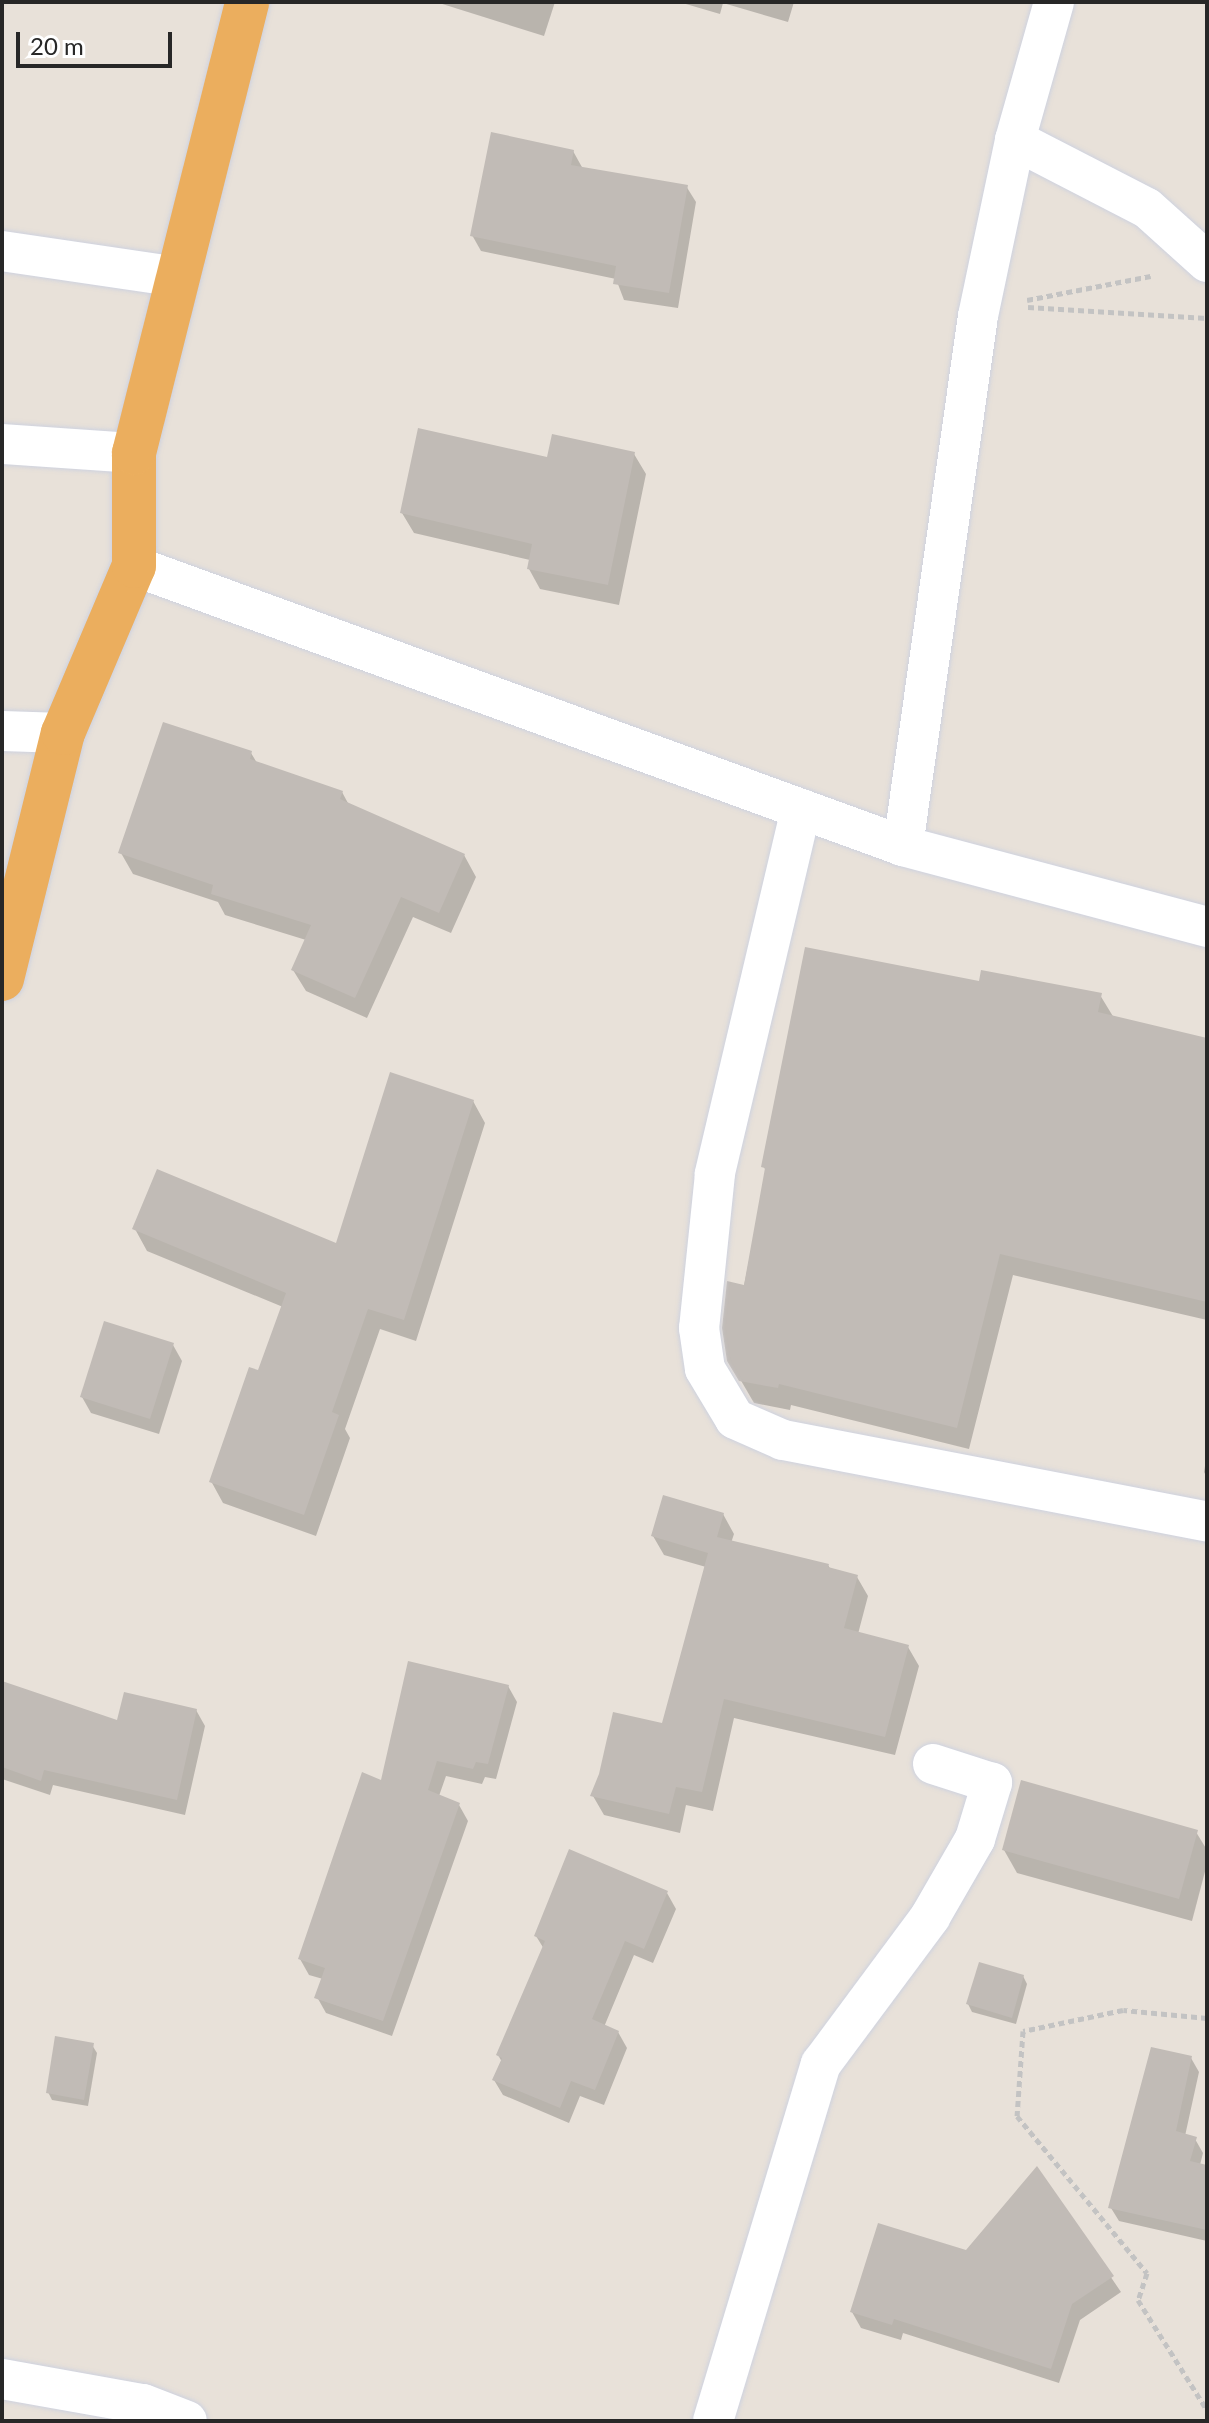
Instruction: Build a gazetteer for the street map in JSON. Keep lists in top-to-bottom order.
{
  "scale_bar": "20 m"
}
